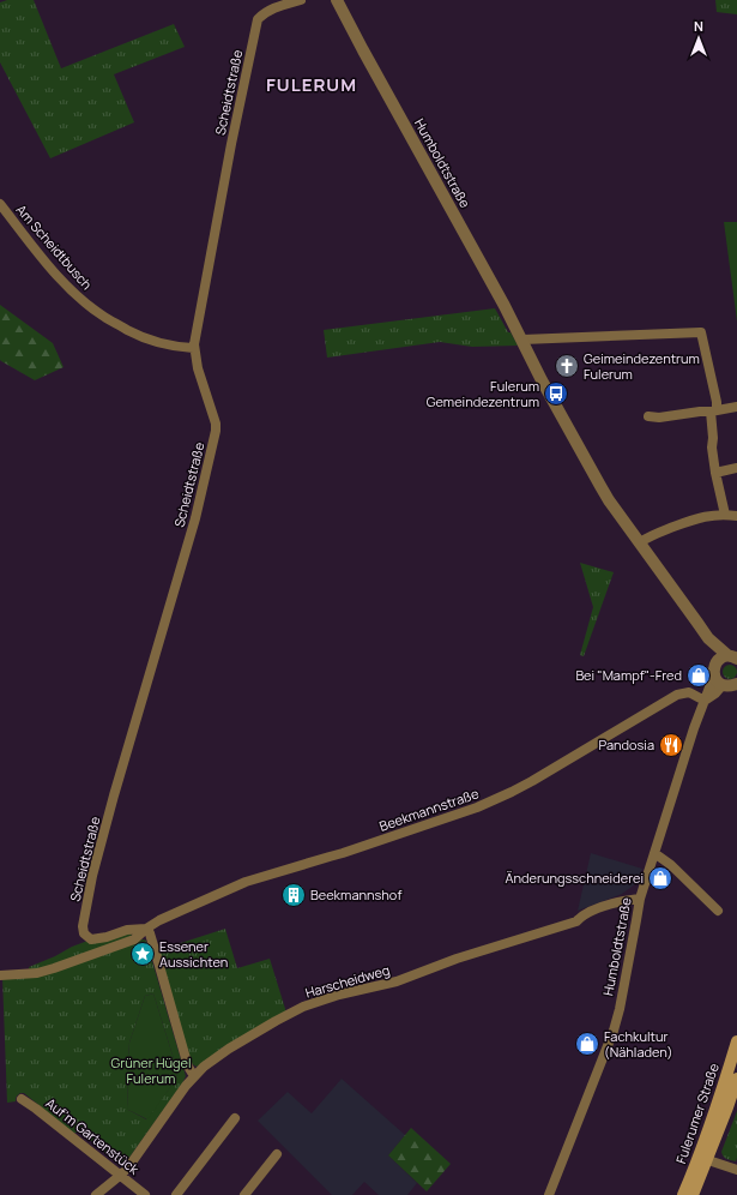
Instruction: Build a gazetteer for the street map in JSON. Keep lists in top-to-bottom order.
{
  "streets": {
    "main road": ["Fulerumer Straße"],
    "street": [
      "Scheidtstraße",
      "Humboldtstraße",
      "Am Scheidtbusch",
      "Beekmannstraße",
      "Harscheidweg",
      "Auf'm Gartenstück"
    ]
  },
  "crossings": [
    ["Scheidtstraße", "Am Scheidtbusch"],
    ["Scheidtstraße", "Beekmannstraße"],
    ["Humboldtstraße", "Beekmannstraße"],
    ["Humboldtstraße", "Harscheidweg"],
    ["Harscheidweg", "Auf'm Gartenstück"]
  ],
  "districts": ["FULERUM"],
  "parks": ["Grüner Hügel Fulerum"],
  "places": {
    "church": ["Geimeindezentrum Fulerum"],
    "bus stop": ["Fulerum Gemeindezentrum"],
    "shop": ["Bei \"Mampf\"-Fred", "Änderungsschneiderei", "Fachkultur (Nähladen)"],
    "restaurant": ["Pandosia"],
    "building": ["Beekmannshof"],
    "place": ["Essener Aussichten"]
  },
  "north": "top"
}
